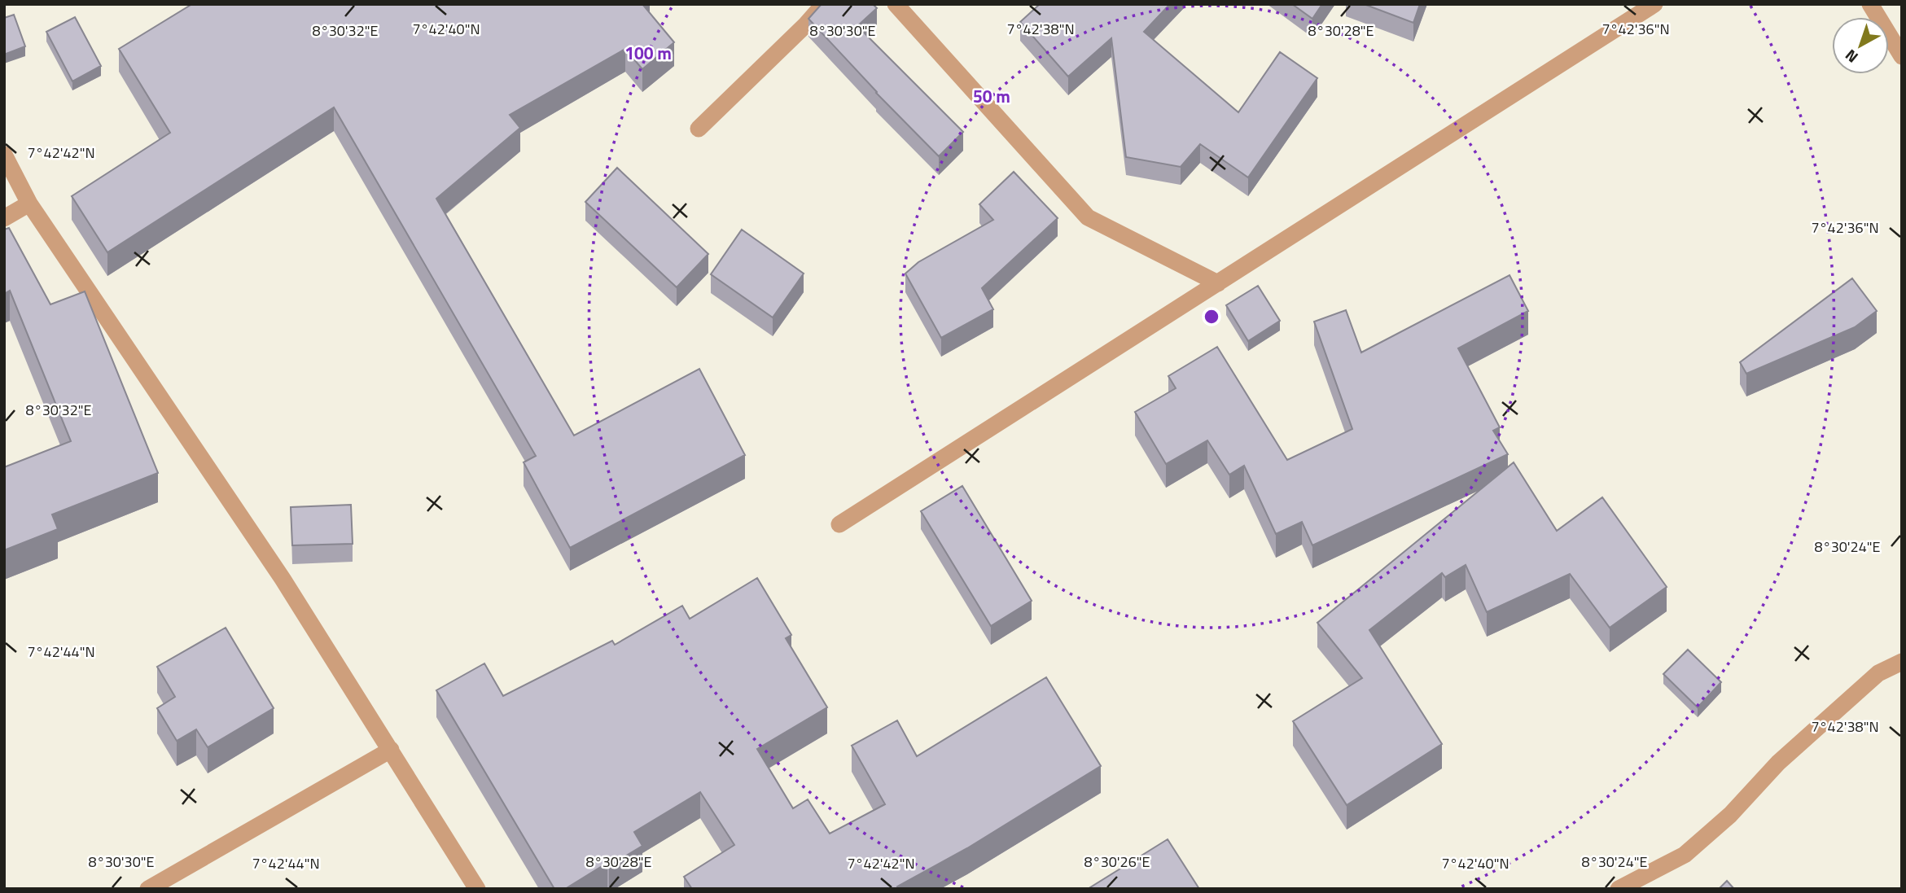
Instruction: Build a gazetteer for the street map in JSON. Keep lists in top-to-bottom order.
{
  "north": "bottom left",
  "coordinates": [
    "7°42'40\"N",
    "7°42'38\"N",
    "7°42'36\"N",
    "8°30'32\"E",
    "8°30'30\"E",
    "8°30'28\"E",
    "7°42'42\"N",
    "8°30'24\"E",
    "7°42'44\"N",
    "8°30'26\"E"
  ],
  "rings": ["100 m", "50 m"]
}
